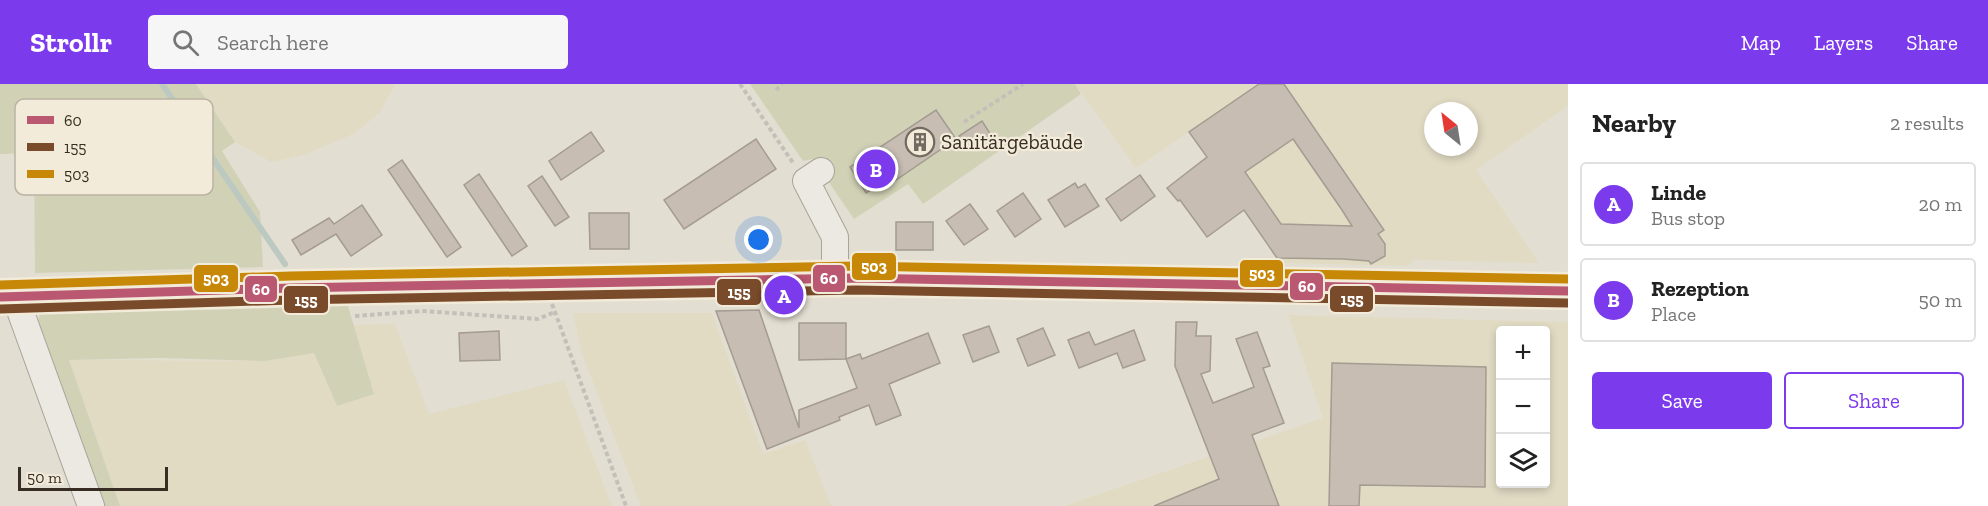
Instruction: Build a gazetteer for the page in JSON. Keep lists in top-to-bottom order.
{
  "places": {
    "building": ["Sanitärgebäude"]
  },
  "lines": ["transit line 503", "transit line 60", "transit line 155"],
  "legend": ["60", "155", "503"],
  "scale_bar": "50 m",
  "north": "top left",
  "page": {
    "header": "Strollr",
    "search": "Search here",
    "nav": ["Map", "Layers", "Share"],
    "heading": ["Nearby", "2 results"],
    "pins": ["B", "A"],
    "list": [
      {
        "mark": "A",
        "name": "Linde",
        "note": "Bus stop",
        "value": "20 m"
      },
      {
        "mark": "B",
        "name": "Rezeption",
        "note": "Place",
        "value": "50 m"
      }
    ],
    "map_buttons": ["+", "−"],
    "buttons": ["Save", "Share"],
    "scale": "50 m"
  }
}
